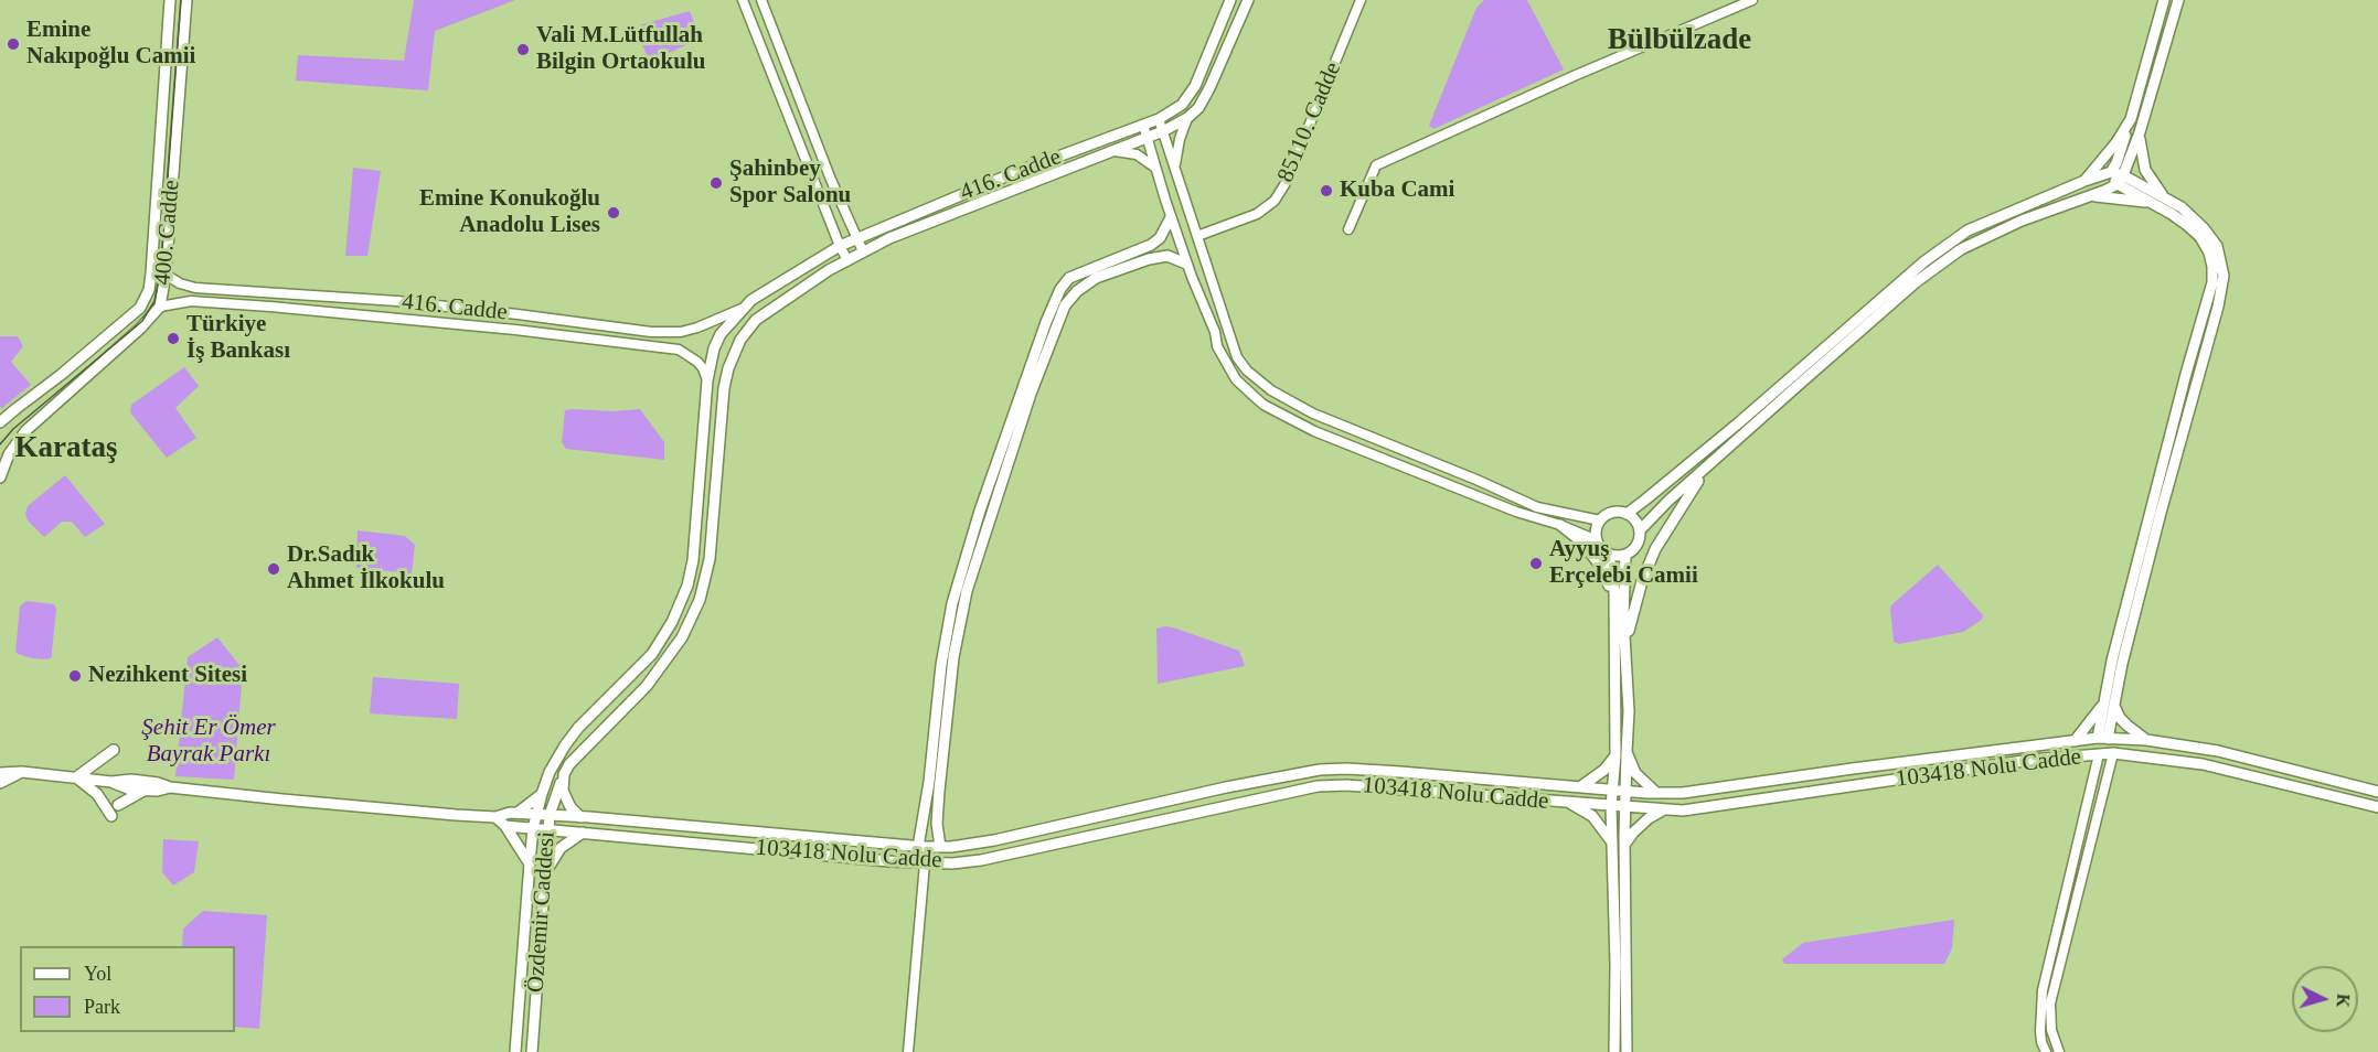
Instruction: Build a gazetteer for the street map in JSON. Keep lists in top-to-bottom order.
{
  "streets": {
    "main road": [
      "416. Cadde",
      "400. Cadde",
      "103418 Nolu Cadde",
      "Özdemir Caddesi"
    ],
    "street": ["85110. Cadde"]
  },
  "crossings": [
    ["416. Cadde", "400. Cadde"],
    ["416. Cadde", "103418 Nolu Cadde"],
    ["416. Cadde", "Özdemir Caddesi"],
    ["103418 Nolu Cadde", "Özdemir Caddesi"]
  ],
  "districts": ["Bülbülzade", "Karataş"],
  "parks": ["Şehit Er Ömer Bayrak Parkı"],
  "places": [
    "Emine Nakıpoğlu Camii",
    "Vali M.Lütfullah Bilgin Ortaokulu",
    "Şahinbey Spor Salonu",
    "Kuba Cami",
    "Emine Konukoğlu Anadolu Lises",
    "Türkiye İş Bankası",
    "Ayyuş Erçelebi Camii",
    "Dr.Sadık Ahmet İlkokulu",
    "Nezihkent Sitesi"
  ],
  "legend": ["Yol", "Park"],
  "north": "right"
}
